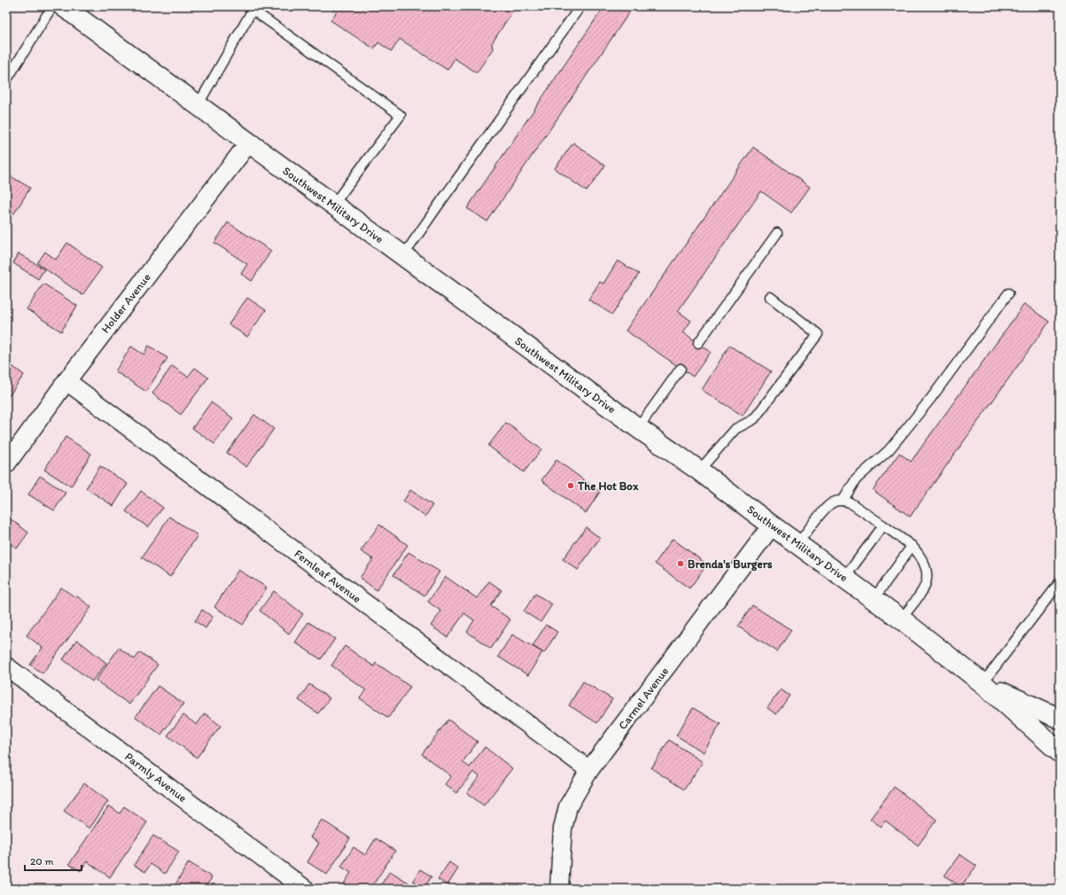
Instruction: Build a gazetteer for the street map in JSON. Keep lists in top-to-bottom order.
{
  "streets": {
    "main road": ["Southwest Military Drive"],
    "street": [
      "Holder Avenue",
      "Fernleaf Avenue",
      "Carmel Avenue",
      "Parmly Avenue"
    ]
  },
  "crossings": [
    ["Southwest Military Drive", "Holder Avenue"],
    ["Southwest Military Drive", "Carmel Avenue"],
    ["Holder Avenue", "Fernleaf Avenue"],
    ["Fernleaf Avenue", "Carmel Avenue"]
  ],
  "places": ["The Hot Box", "Brenda's Burgers"],
  "scale_bar": "20 m"
}
